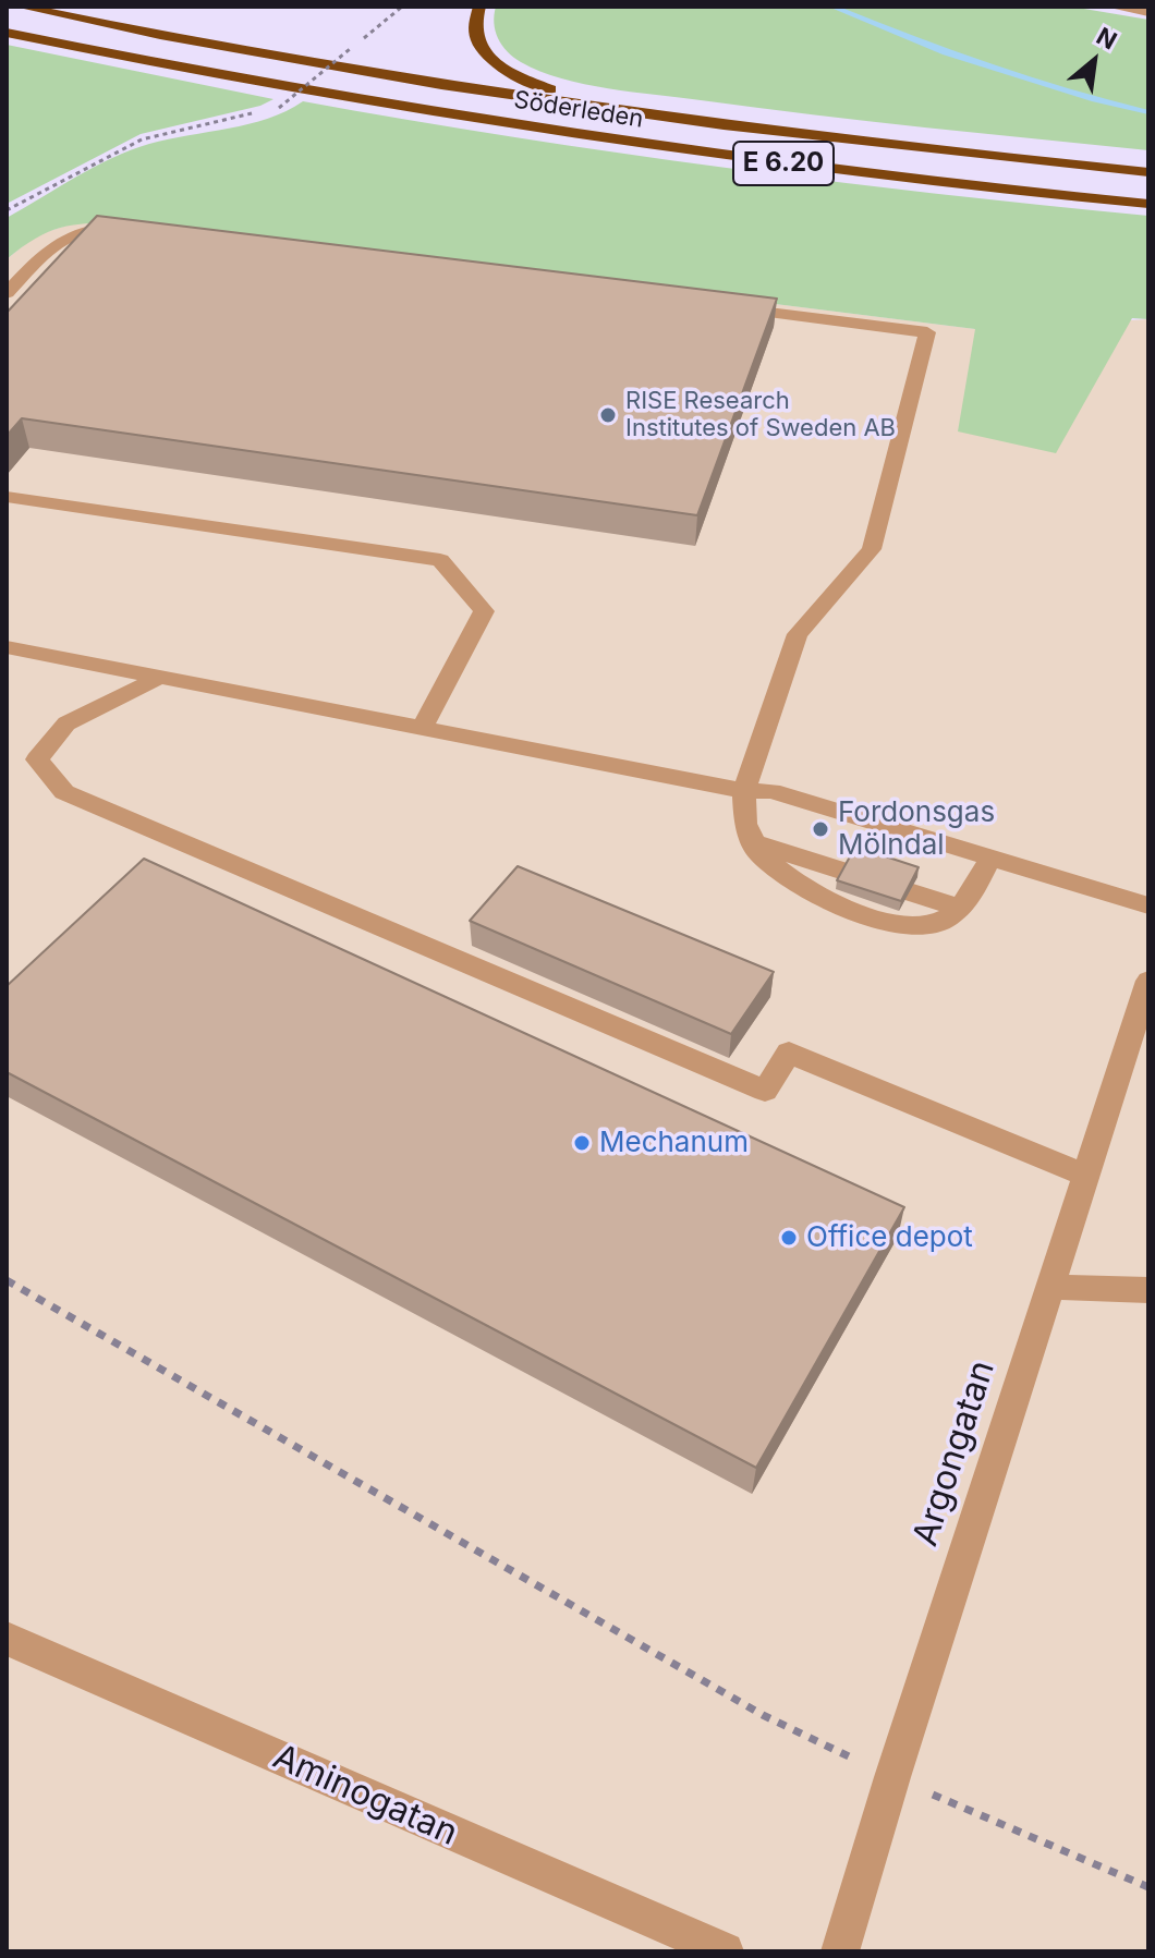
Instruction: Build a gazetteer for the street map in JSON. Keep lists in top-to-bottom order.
{
  "streets": {
    "highway": ["Söderleden", "E 6.20"],
    "street": ["Argongatan", "Aminogatan"]
  },
  "places": [
    "RISE Research Institutes of Sweden AB",
    "Fordonsgas Mölndal",
    "Mechanum",
    "Office depot"
  ],
  "north": "top right"
}
